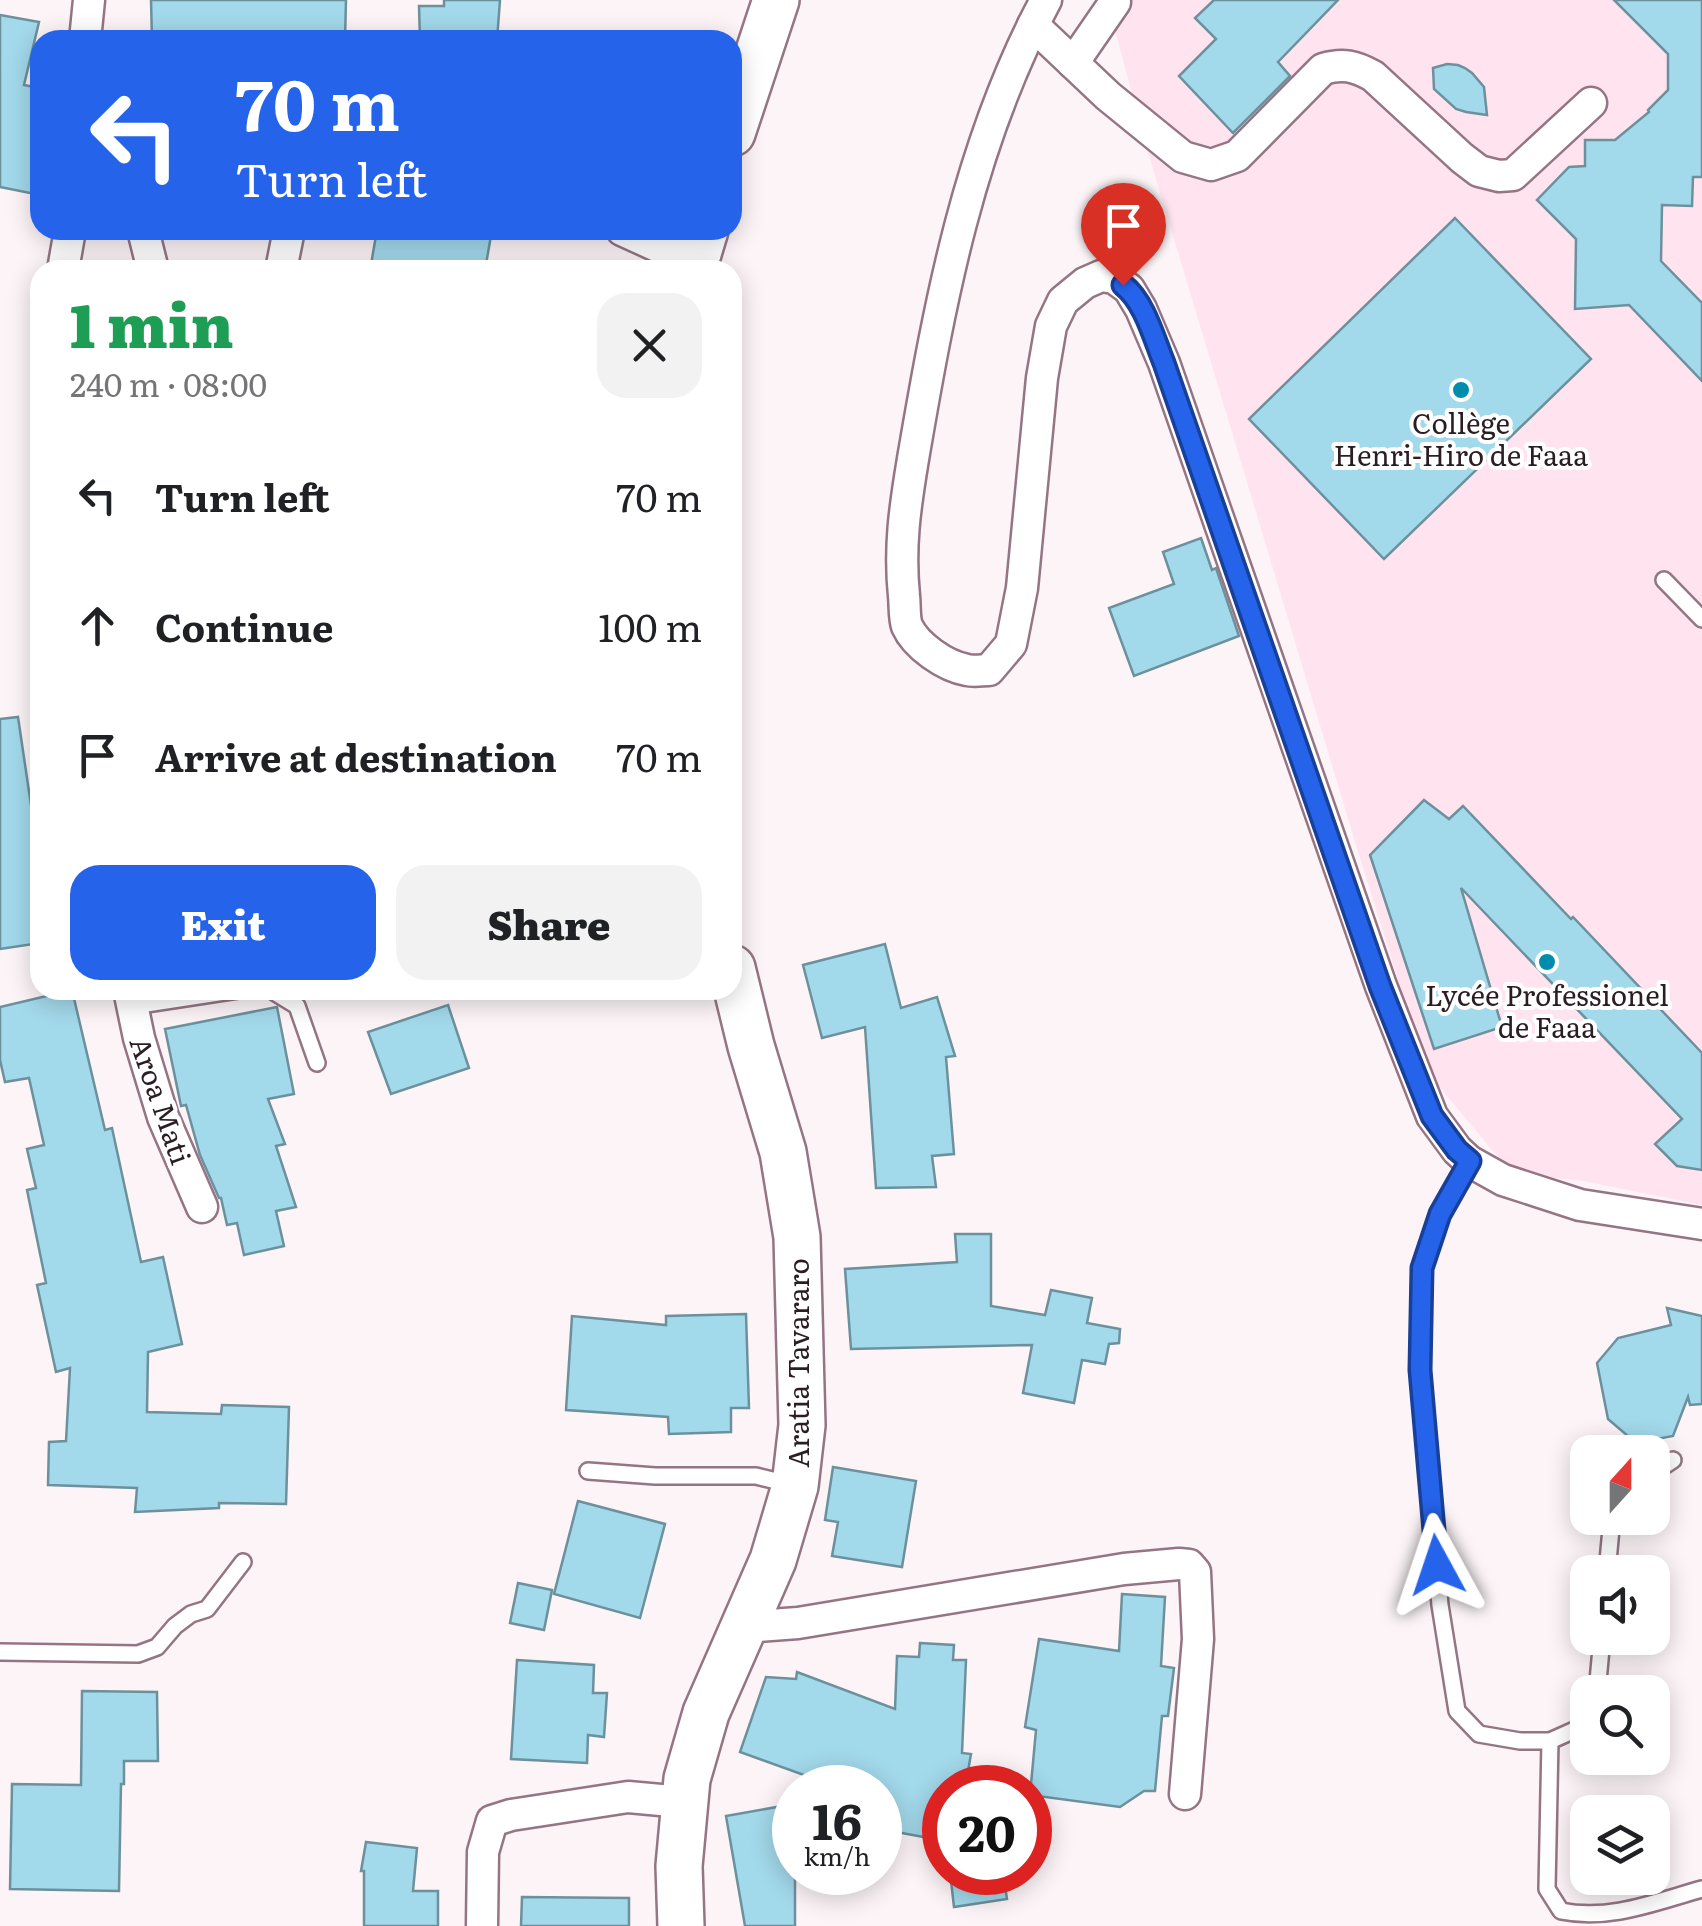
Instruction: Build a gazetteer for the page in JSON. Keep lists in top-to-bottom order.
{
  "streets": {
    "main road": ["Aratia Tavararo"],
    "street": ["Aroa Mati"]
  },
  "places": ["Collège Henri-Hiro de Faaa", "Lycée Professionel de Faaa"],
  "north": "top",
  "page": {
    "turn": ["70 m", "Turn left"],
    "heading": ["1 min", "240 m · 08:00"],
    "list": [
      {
        "name": "Turn left",
        "value": "70 m"
      },
      {
        "name": "Continue",
        "value": "100 m"
      },
      {
        "name": "Arrive at destination",
        "value": "70 m"
      }
    ],
    "buttons": ["Exit", "Share"],
    "speed": "16 km/h",
    "limit": "20"
  }
}
